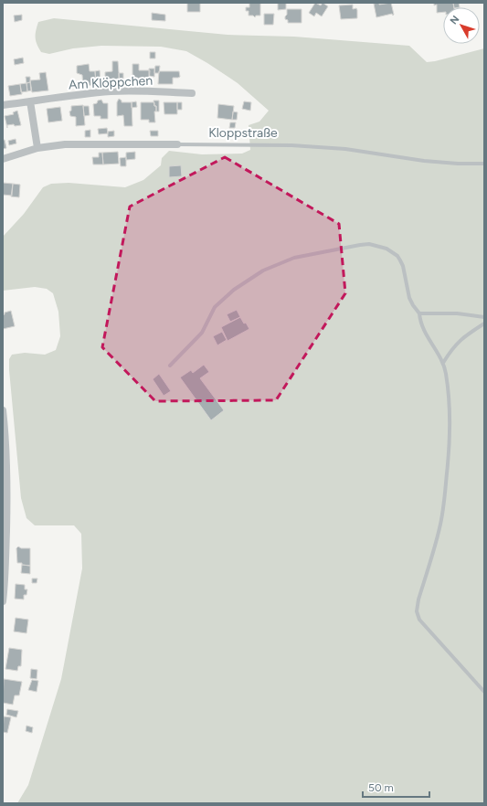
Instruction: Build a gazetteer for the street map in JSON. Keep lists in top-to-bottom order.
{
  "streets": {
    "street": ["Am Klöppchen", "Kloppstraße"]
  },
  "scale_bar": "50 m",
  "north": "top left"
}
